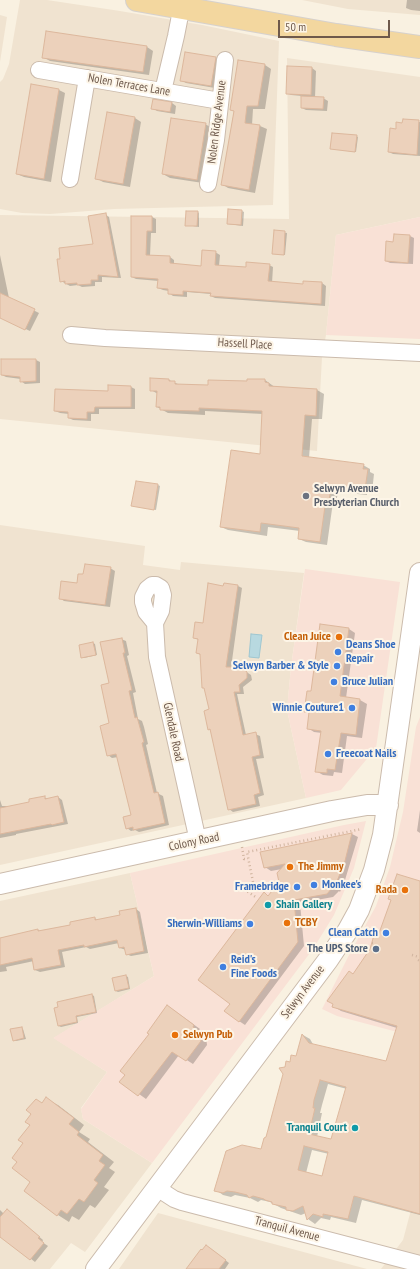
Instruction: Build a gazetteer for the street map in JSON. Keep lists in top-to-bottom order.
{
  "streets": {
    "street": [
      "Nolen Terraces Lane",
      "Nolen Ridge Avenue",
      "Hassell Place",
      "Glendale Road",
      "Colony Road",
      "Selwyn Avenue",
      "Tranquil Avenue"
    ]
  },
  "crossings": [
    ["Nolen Terraces Lane", "Nolen Ridge Avenue"],
    ["Glendale Road", "Colony Road"],
    ["Colony Road", "Selwyn Avenue"],
    ["Selwyn Avenue", "Tranquil Avenue"]
  ],
  "places": [
    "Selwyn Avenue Presbyterian Church",
    "Clean Juice",
    "Deans Shoe Repair",
    "Selwyn Barber & Style",
    "Bruce Julian",
    "Winnie Couture1",
    "Freecoat Nails",
    "The Jimmy",
    "Monkee's",
    "Framebridge",
    "Rada",
    "Shain Gallery",
    "TCBY",
    "Sherwin-Williams",
    "Clean Catch",
    "The UPS Store",
    "Reid's Fine Foods",
    "Selwyn Pub",
    "Tranquil Court"
  ],
  "scale_bar": "50 m"
}
